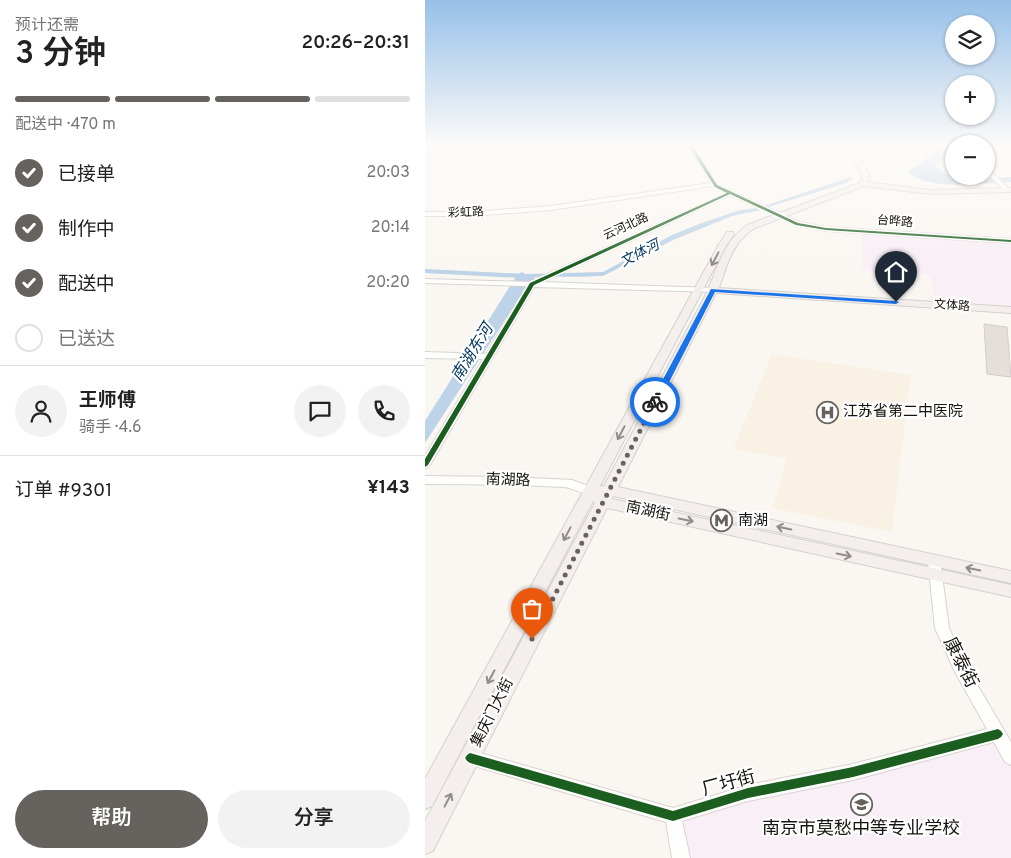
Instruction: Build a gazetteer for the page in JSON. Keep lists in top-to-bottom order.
{
  "streets": {
    "main road": ["文体路", "南湖街", "集庆门大街"],
    "street": [
      "彩虹路",
      "台晔路",
      "云河北路",
      "南湖路",
      "康泰街",
      "厂圩街"
    ]
  },
  "crossings": [
    ["台晔路", "云河北路"],
    ["台晔路", "集庆门大街"],
    ["文体路", "集庆门大街"],
    ["南湖路", "南湖街"],
    ["南湖路", "集庆门大街"],
    ["南湖街", "康泰街"],
    ["南湖街", "集庆门大街"],
    ["康泰街", "厂圩街"]
  ],
  "water": ["文体河", "南湖东河"],
  "places": {
    "hospital": ["江苏省第二中医院"],
    "metro station": ["南湖"],
    "school or university": ["南京市莫愁中等专业学校"]
  },
  "page": {
    "heading": ["3 分钟", "预计还需", "20:26–20:31"],
    "panel": [
      "王师傅",
      "骑手 · 4.6",
      "订单 #9301",
      "¥143"
    ],
    "map_buttons": ["+", "−"],
    "bar": "配送中 · 470 m",
    "list": [
      ["已接单", "20:03"],
      ["制作中", "20:14"],
      ["配送中", "20:20"],
      "已送达"
    ],
    "buttons": ["帮助", "分享"]
  }
}
